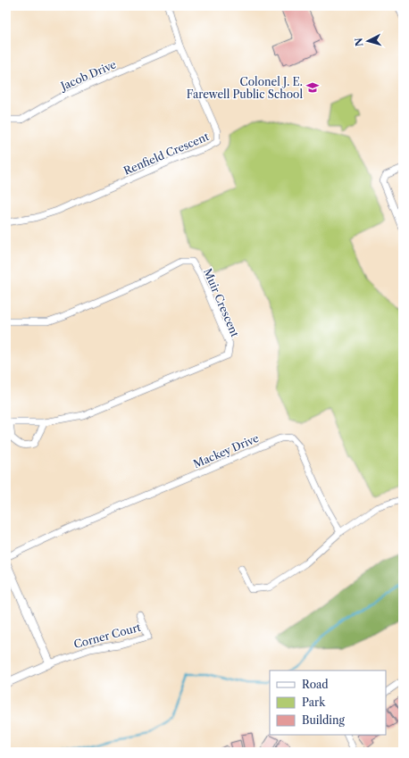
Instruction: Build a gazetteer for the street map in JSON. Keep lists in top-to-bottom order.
{
  "streets": {
    "street": [
      "Jacob Drive",
      "Renfield Crescent",
      "Muir Crescent",
      "Mackey Drive",
      "Corner Court"
    ]
  },
  "crossings": [
    ["Jacob Drive", "Renfield Crescent"]
  ],
  "places": {
    "school or university": ["Colonel J. E. Farewell Public School"]
  },
  "legend": ["Road", "Park", "Building"],
  "north": "left"
}
